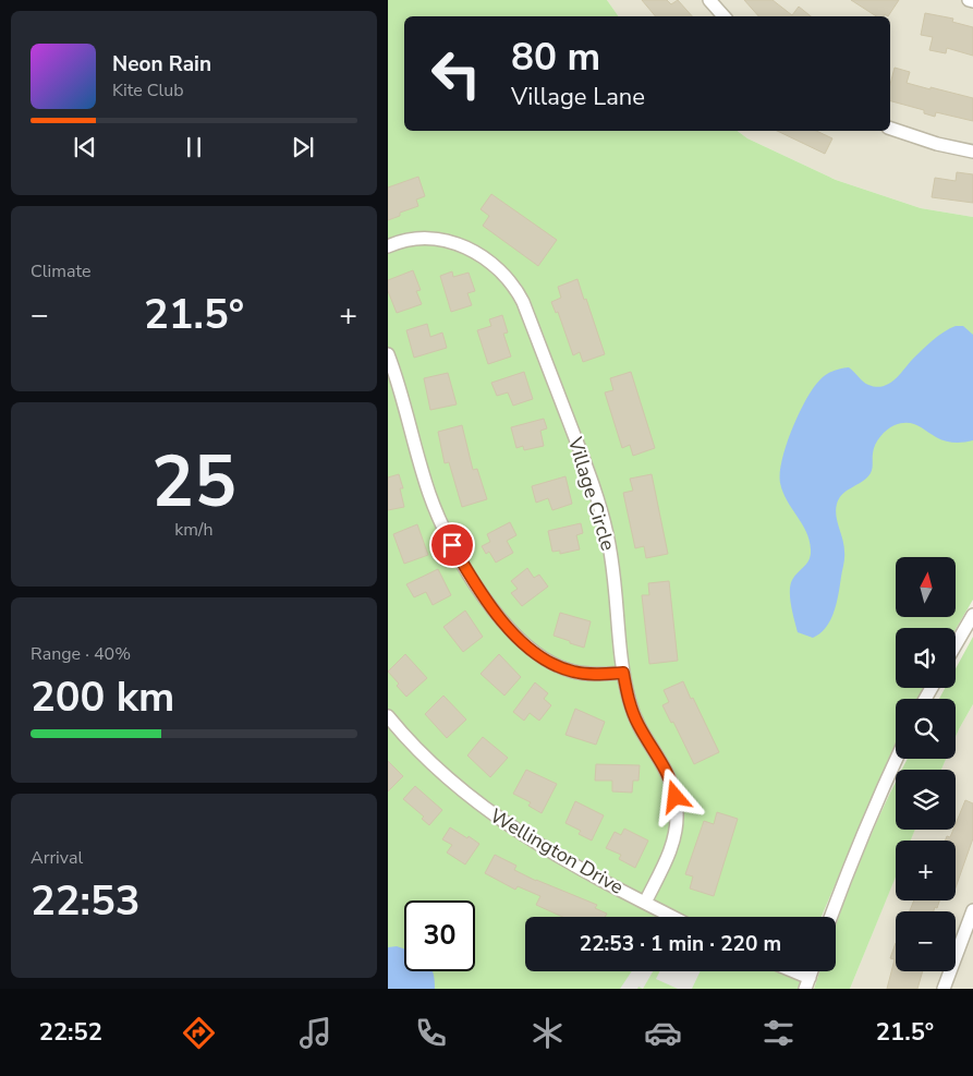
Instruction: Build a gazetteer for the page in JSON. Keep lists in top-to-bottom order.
{
  "streets": {
    "street": ["Village Circle", "Wellington Drive"]
  },
  "crossings": [
    ["Village Circle", "Wellington Drive"]
  ],
  "north": "top",
  "page": {
    "turn": ["80 m", "Village Lane"],
    "song": ["Neon Rain", "Kite Club"],
    "tile": [
      "Climate",
      ["25", "km/h"],
      ["Range · 40%", "200 km"],
      ["Arrival", "22:53"]
    ],
    "heat": ["−", "21.5°", "+"],
    "map_buttons": ["+", "−"],
    "limit": "30",
    "trip": "22:53 · 1 min · 220 m",
    "tabs": ["22:52", "21.5°"]
  }
}
